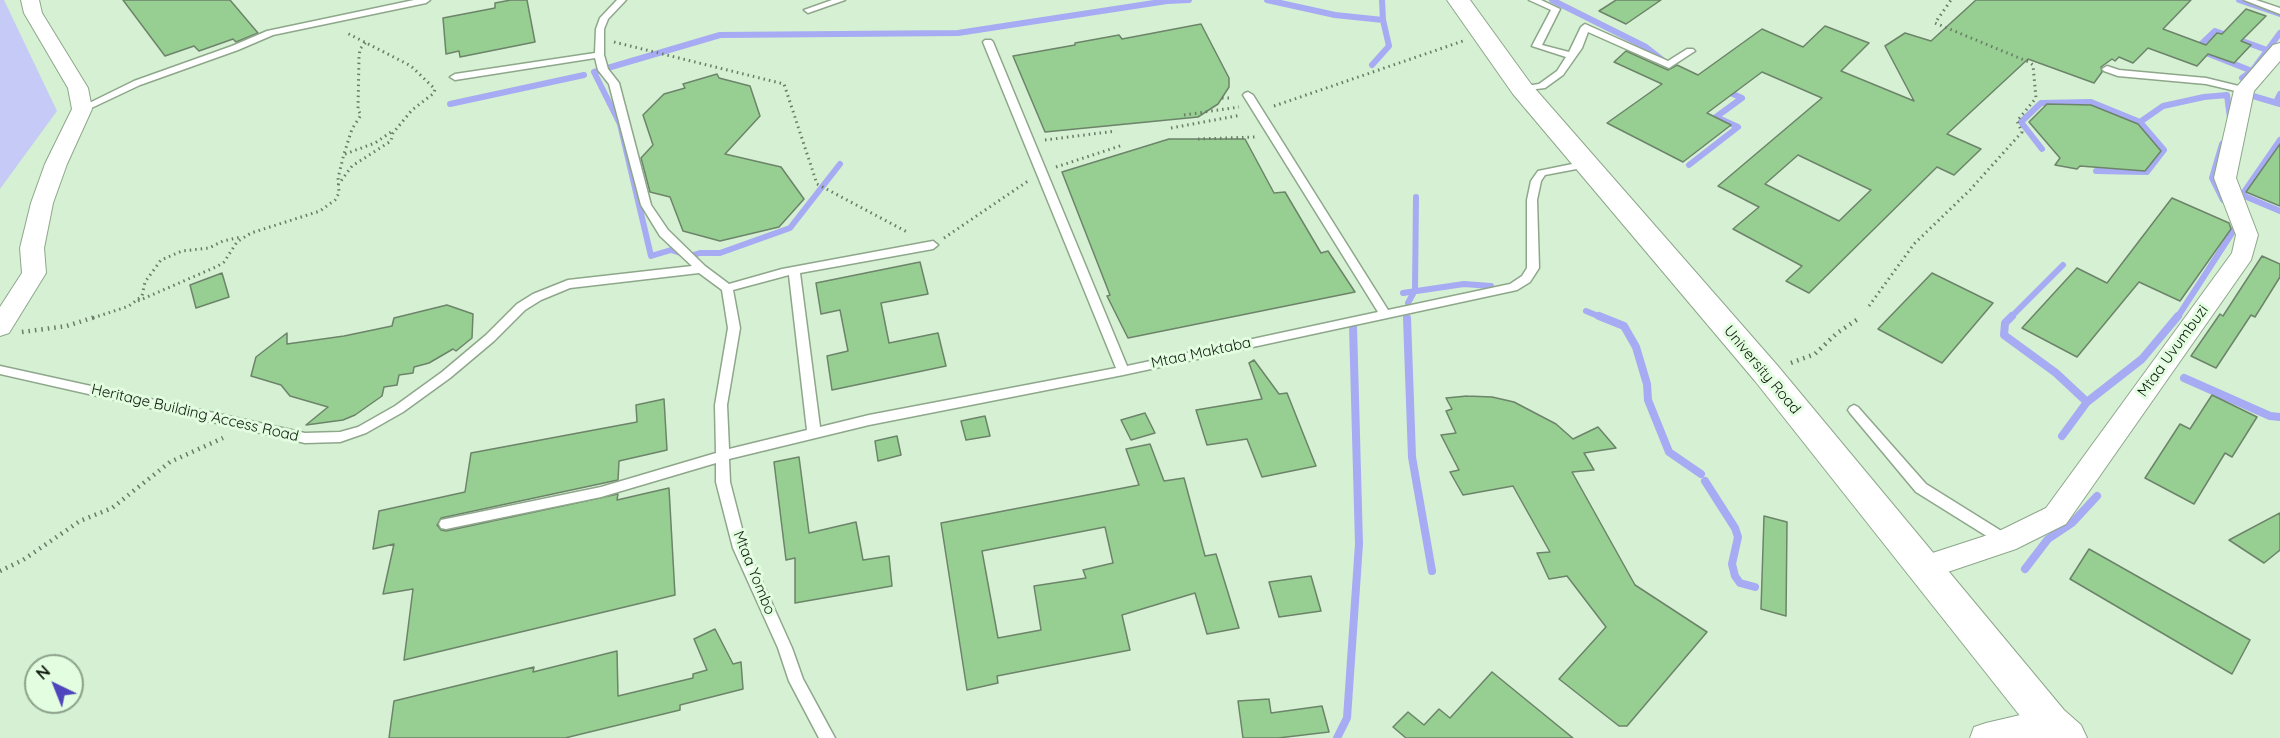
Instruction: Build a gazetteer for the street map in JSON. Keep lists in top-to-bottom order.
{
  "streets": {
    "street": ["Mtaa Uvumbuzi", "University Road"],
    "lane": ["Mtaa Maktaba", "Heritage Building Access Road", "Mtaa Yombo"]
  },
  "crossings": [
    ["Mtaa Uvumbuzi", "University Road"],
    ["Mtaa Maktaba", "University Road"],
    ["Mtaa Maktaba", "Mtaa Yombo"]
  ],
  "north": "top left"
}
